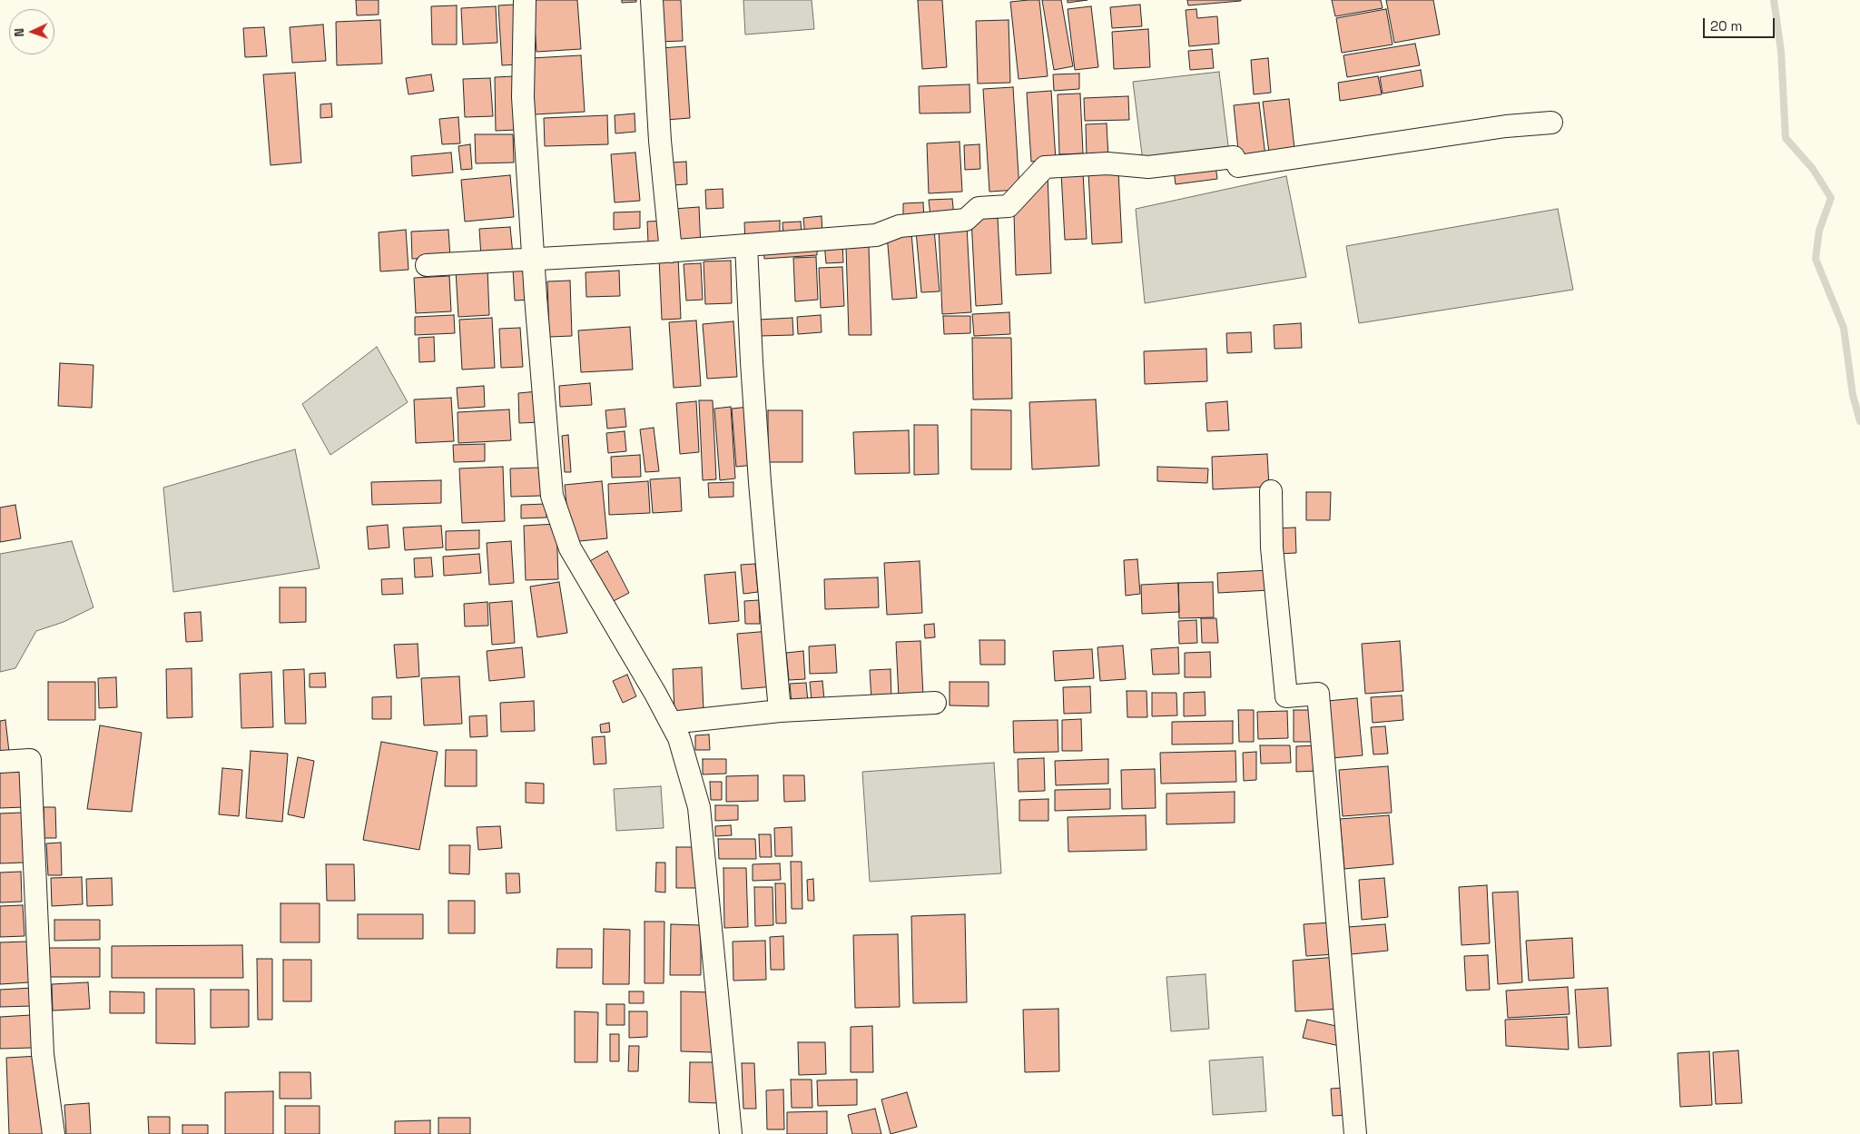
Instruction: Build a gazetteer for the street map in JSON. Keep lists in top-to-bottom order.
{
  "scale_bar": "20 m",
  "north": "left"
}
